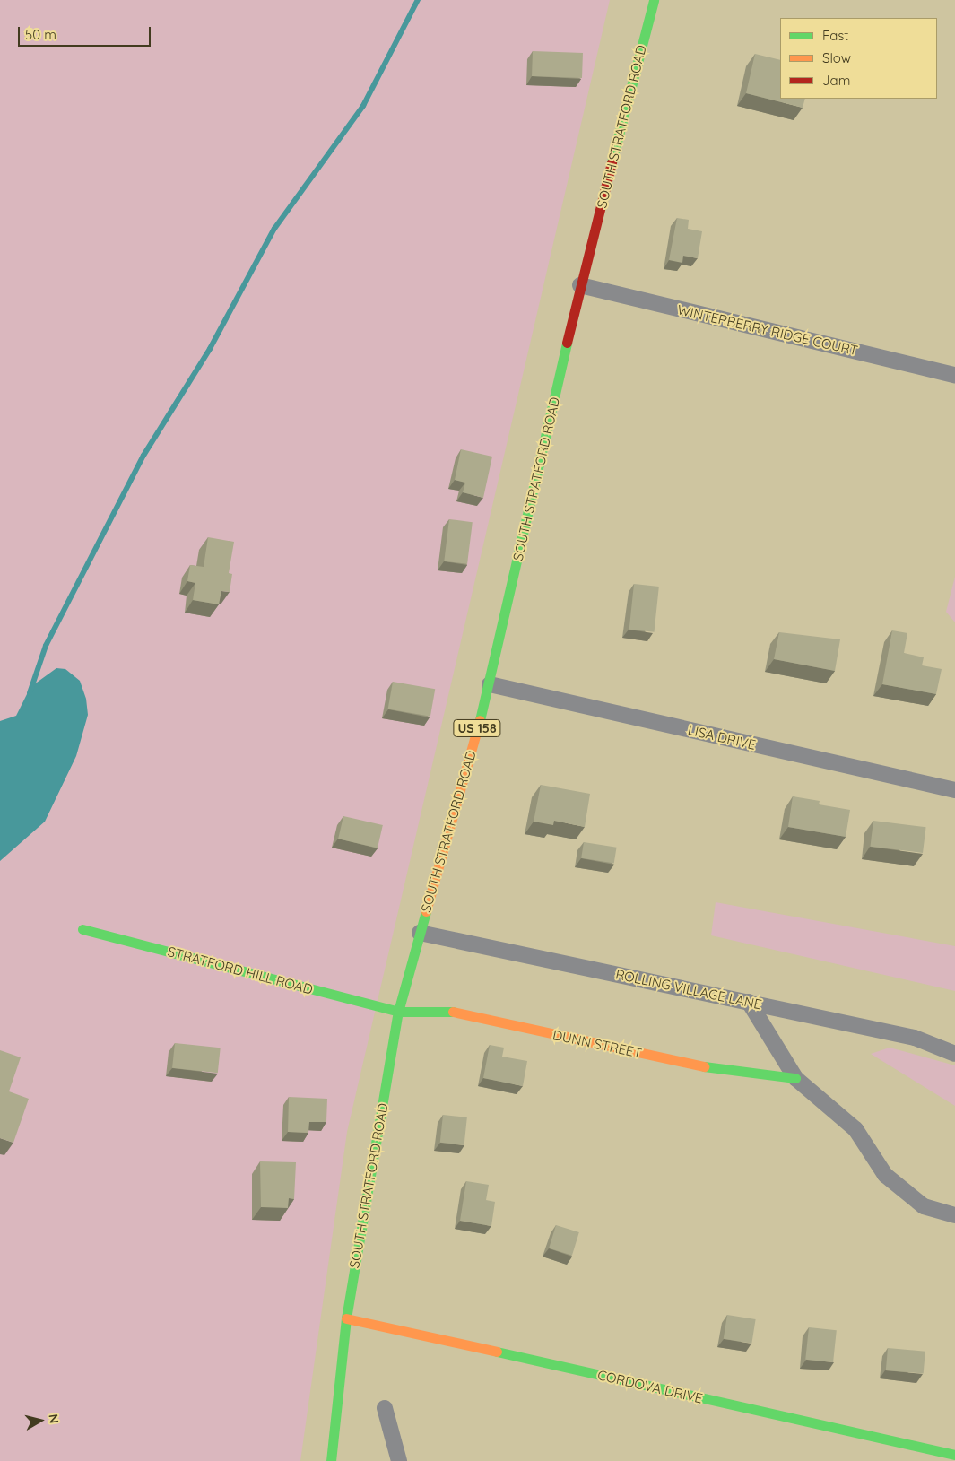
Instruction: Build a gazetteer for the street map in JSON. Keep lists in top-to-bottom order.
{
  "streets": {
    "main road": [
      "SOUTH STRATFORD ROAD",
      "US 158",
      "STRATFORD HILL ROAD",
      "DUNN STREET",
      "CORDOVA DRIVE"
    ],
    "street": ["WINTERBERRY RIDGE COURT", "LISA DRIVE", "ROLLING VILLAGE LANE"]
  },
  "crossings": [
    ["SOUTH STRATFORD ROAD", "WINTERBERRY RIDGE COURT"],
    ["SOUTH STRATFORD ROAD", "LISA DRIVE"],
    ["SOUTH STRATFORD ROAD", "STRATFORD HILL ROAD"],
    ["SOUTH STRATFORD ROAD", "ROLLING VILLAGE LANE"],
    ["SOUTH STRATFORD ROAD", "DUNN STREET"],
    ["SOUTH STRATFORD ROAD", "CORDOVA DRIVE"],
    ["STRATFORD HILL ROAD", "DUNN STREET"]
  ],
  "legend": ["Fast", "Slow", "Jam"],
  "scale_bar": "50 m",
  "north": "right"
}
